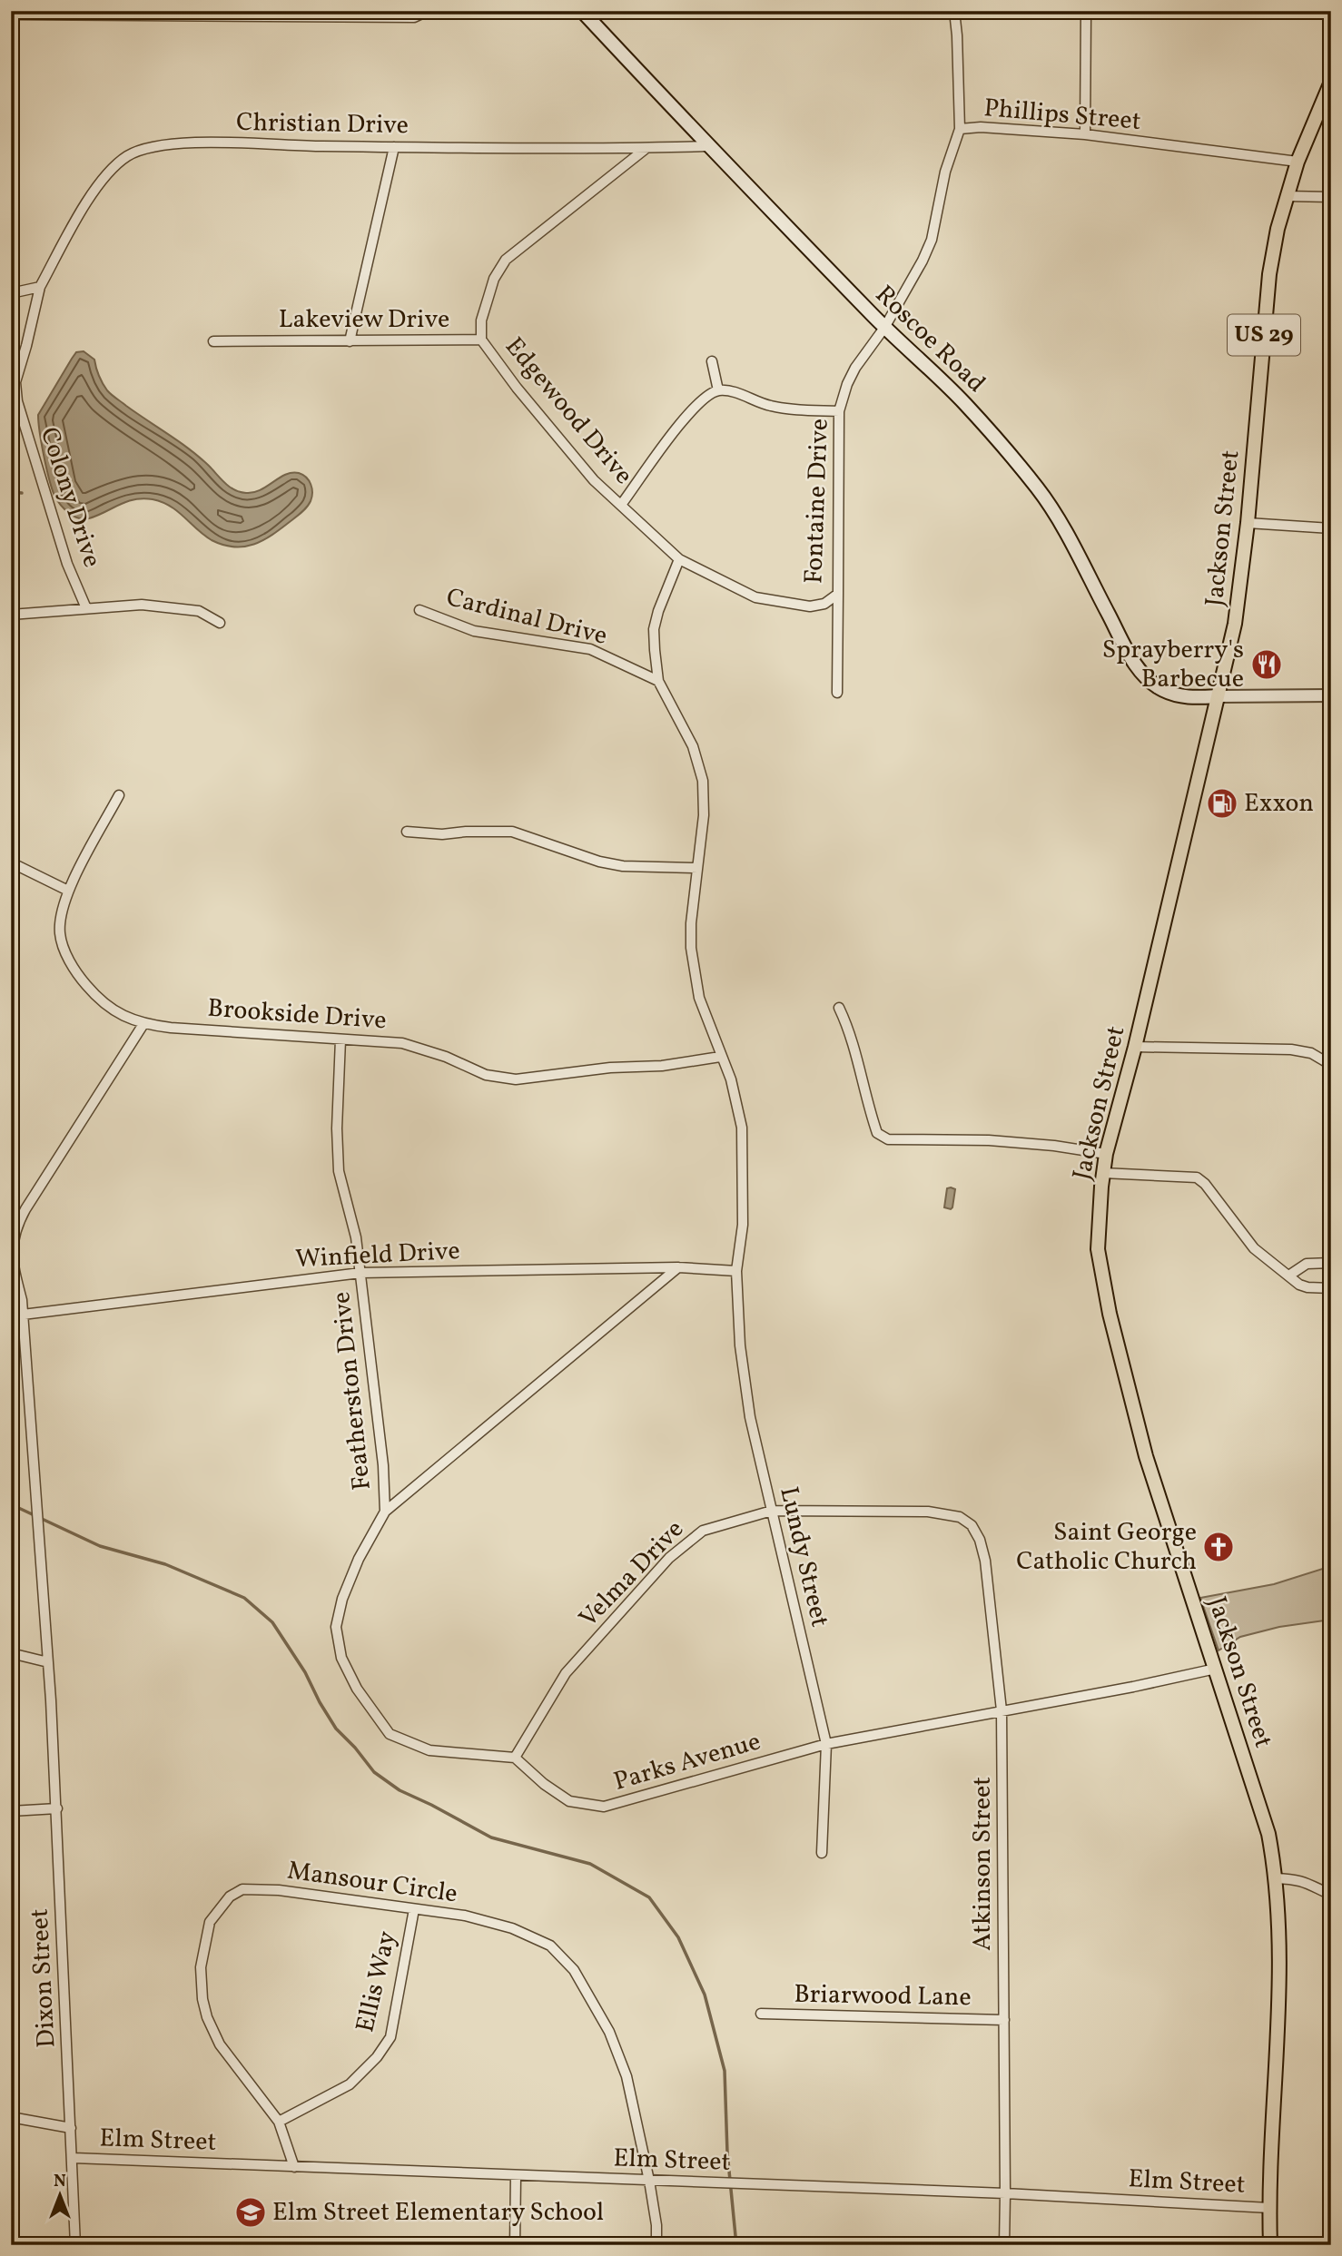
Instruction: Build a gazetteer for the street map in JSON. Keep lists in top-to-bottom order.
{
  "streets": {
    "main road": ["US 29", "Roscoe Road", "Jackson Street"],
    "street": [
      "Phillips Street",
      "Christian Drive",
      "Lakeview Drive",
      "Edgewood Drive",
      "Colony Drive",
      "Fontaine Drive",
      "Cardinal Drive",
      "Brookside Drive",
      "Winfield Drive",
      "Featherston Drive",
      "Lundy Street",
      "Velma Drive",
      "Parks Avenue",
      "Atkinson Street",
      "Mansour Circle",
      "Dixon Street",
      "Ellis Way",
      "Briarwood Lane",
      "Elm Street"
    ]
  },
  "crossings": [
    ["Phillips Street", "Roscoe Road"],
    ["Phillips Street", "Fontaine Drive"],
    ["Phillips Street", "Jackson Street"],
    ["Christian Drive", "Roscoe Road"],
    ["Christian Drive", "Edgewood Drive"],
    ["Christian Drive", "Colony Drive"],
    ["Lakeview Drive", "Edgewood Drive"],
    ["Roscoe Road", "Fontaine Drive"],
    ["Roscoe Road", "Jackson Street"],
    ["Edgewood Drive", "Fontaine Drive"],
    ["Edgewood Drive", "Lundy Street"],
    ["Fontaine Drive", "Lundy Street"],
    ["Jackson Street", "Parks Avenue"],
    ["Jackson Street", "Elm Street"],
    ["Cardinal Drive", "Lundy Street"],
    ["Brookside Drive", "Featherston Drive"],
    ["Brookside Drive", "Lundy Street"],
    ["Brookside Drive", "Dixon Street"],
    ["Winfield Drive", "Featherston Drive"],
    ["Winfield Drive", "Lundy Street"],
    ["Winfield Drive", "Dixon Street"],
    ["Lundy Street", "Velma Drive"],
    ["Lundy Street", "Parks Avenue"],
    ["Velma Drive", "Parks Avenue"],
    ["Velma Drive", "Atkinson Street"],
    ["Parks Avenue", "Atkinson Street"],
    ["Atkinson Street", "Briarwood Lane"],
    ["Atkinson Street", "Elm Street"],
    ["Mansour Circle", "Ellis Way"],
    ["Mansour Circle", "Elm Street"],
    ["Dixon Street", "Elm Street"]
  ],
  "places": {
    "restaurant": ["Sprayberry's Barbecue"],
    "fuel station": ["Exxon"],
    "church": ["Saint George Catholic Church"],
    "school or university": ["Elm Street Elementary School"]
  },
  "north": "top"
}
